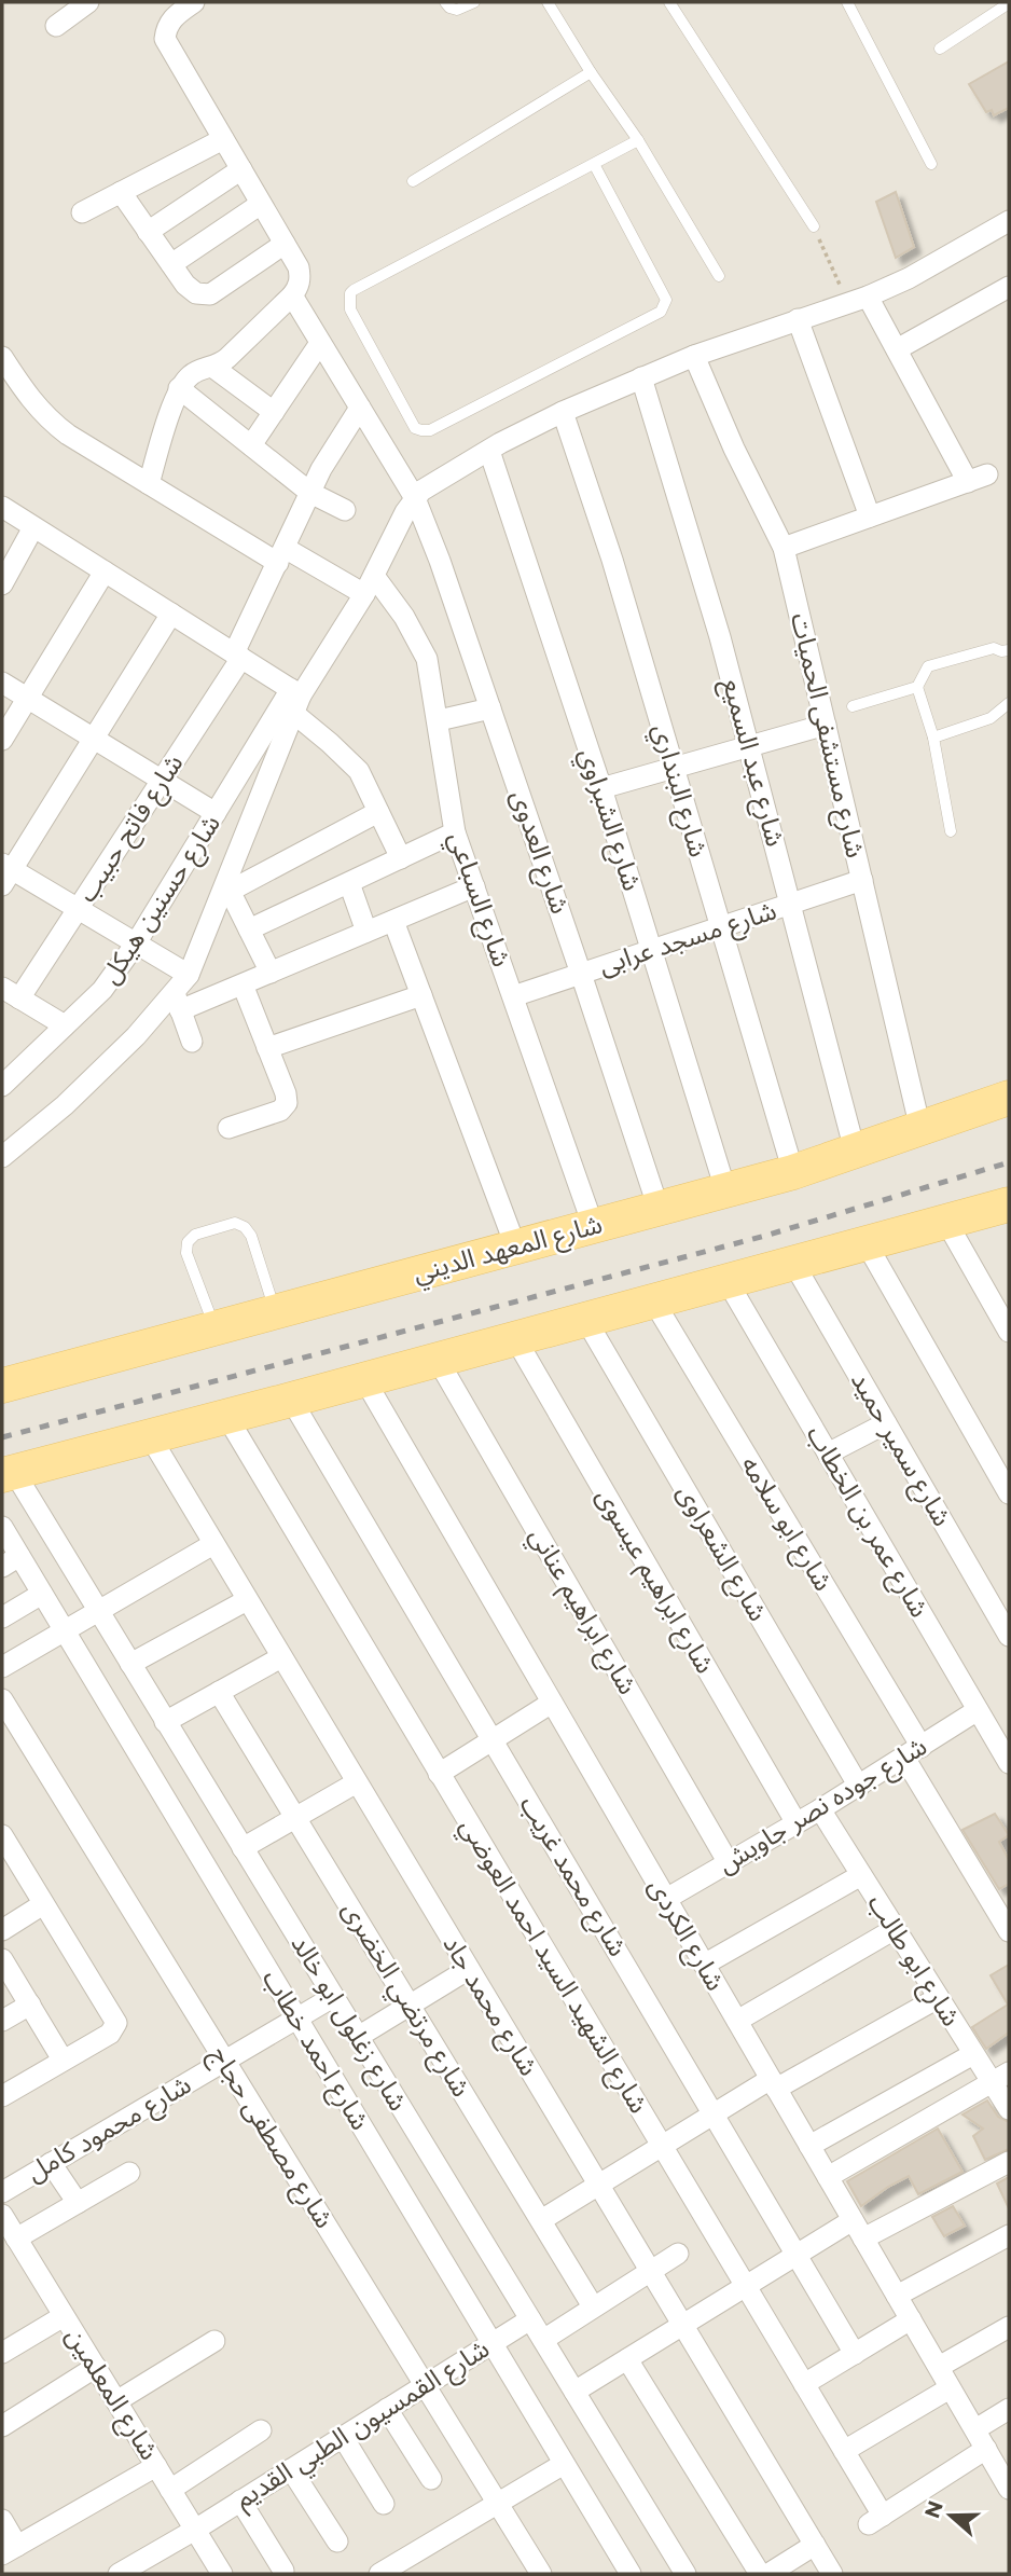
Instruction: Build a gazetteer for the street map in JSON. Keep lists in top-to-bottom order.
{
  "streets": {
    "main road": ["شارع المعهد الديني"],
    "street": [
      "شارع مستشفى الحميات",
      "شارع عبد السميع",
      "شارع البنداري",
      "شارع الشبراوي",
      "شارع فاتح حبيب",
      "شارع العدوى",
      "شارع حسنين هيكل",
      "شارع السباعي",
      "شارع مسجد عرابى",
      "شارع سمير حميد",
      "شارع عمر بن الخطاب",
      "شارع ابو سلامه",
      "شارع الشعراوى",
      "شارع ابراهيم عيسوى",
      "شارع ابراهيم عناني",
      "شارع جوده نصر جاويش",
      "شارع محمد غريب",
      "شارع الكردى",
      "شارع ابو طالب",
      "شارع الشهيد السيد احمد العوضي",
      "شارع مرتضي الخضرى",
      "شارع محمد جاد",
      "شارع زغلول ابو خالد",
      "شارع احمد خطاب",
      "شارع محمود كامل",
      "شارع مصطفى حجاج",
      "شارع المعلمين",
      "شارع القمسيون الطبي القديم"
    ]
  },
  "crossings": [
    ["شارع مستشفى الحميات", "شارع مسجد عرابى"],
    ["شارع مستشفى الحميات", "شارع المعهد الديني"],
    ["شارع عبد السميع", "شارع مسجد عرابى"],
    ["شارع عبد السميع", "شارع المعهد الديني"],
    ["شارع البنداري", "شارع مسجد عرابى"],
    ["شارع البنداري", "شارع المعهد الديني"],
    ["شارع الشبراوي", "شارع مسجد عرابى"],
    ["شارع الشبراوي", "شارع المعهد الديني"],
    ["شارع فاتح حبيب", "شارع العدوى"],
    ["شارع العدوى", "شارع مسجد عرابى"],
    ["شارع العدوى", "شارع المعهد الديني"],
    ["شارع السباعي", "شارع مسجد عرابى"],
    ["شارع السباعي", "شارع المعهد الديني"],
    ["شارع عمر بن الخطاب", "شارع جوده نصر جاويش"],
    ["شارع ابو سلامه", "شارع جوده نصر جاويش"],
    ["شارع الشعراوى", "شارع جوده نصر جاويش"],
    ["شارع ابراهيم عيسوى", "شارع جوده نصر جاويش"],
    ["شارع ابراهيم عناني", "شارع جوده نصر جاويش"],
    ["شارع جوده نصر جاويش", "شارع الكردى"],
    ["شارع جوده نصر جاويش", "شارع ابو طالب"],
    ["شارع الكردى", "شارع الشهيد السيد احمد العوضي"],
    ["شارع زغلول ابو خالد", "شارع محمود كامل"],
    ["شارع زغلول ابو خالد", "شارع القمسيون الطبي القديم"],
    ["شارع احمد خطاب", "شارع محمود كامل"],
    ["شارع احمد خطاب", "شارع القمسيون الطبي القديم"],
    ["شارع محمود كامل", "شارع مصطفى حجاج"],
    ["شارع مصطفى حجاج", "شارع القمسيون الطبي القديم"],
    ["شارع المعلمين", "شارع القمسيون الطبي القديم"]
  ],
  "north": "left"
}
